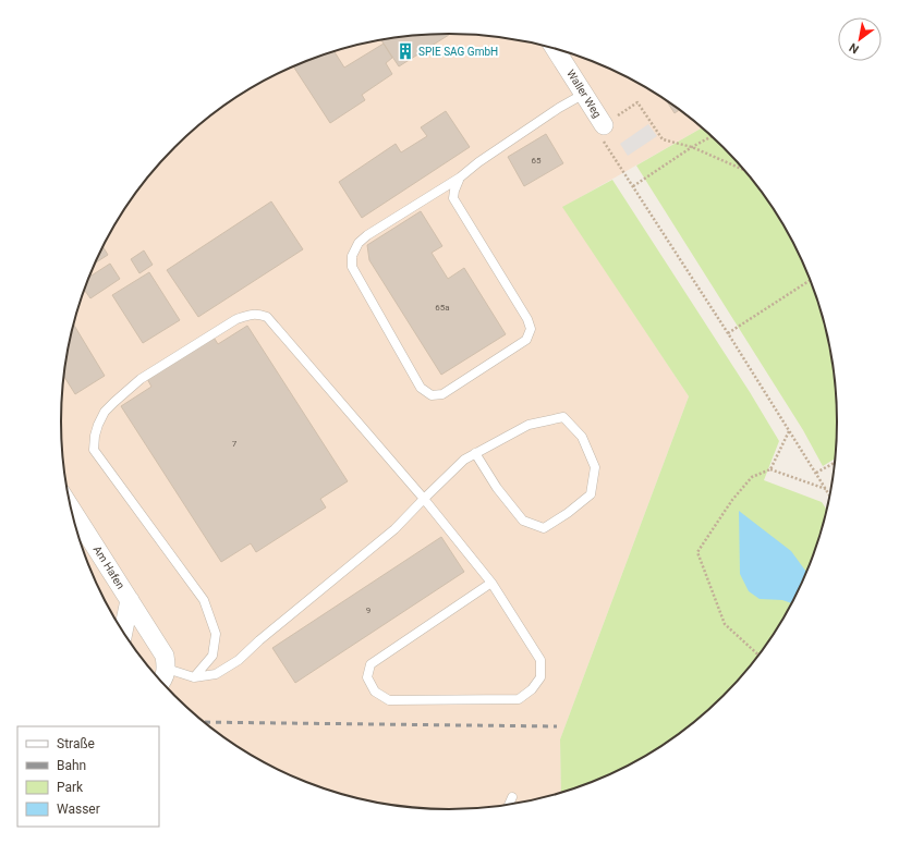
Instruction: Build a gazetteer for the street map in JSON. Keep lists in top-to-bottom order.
{
  "streets": {
    "street": ["Waller Weg", "Am Hafen"]
  },
  "places": {
    "building": ["SPIE SAG GmbH"]
  },
  "house_numbers": [
    "65",
    "65a",
    "7",
    "9"
  ],
  "legend": [
    "Straße",
    "Bahn",
    "Park",
    "Wasser"
  ],
  "north": "bottom left"
}
